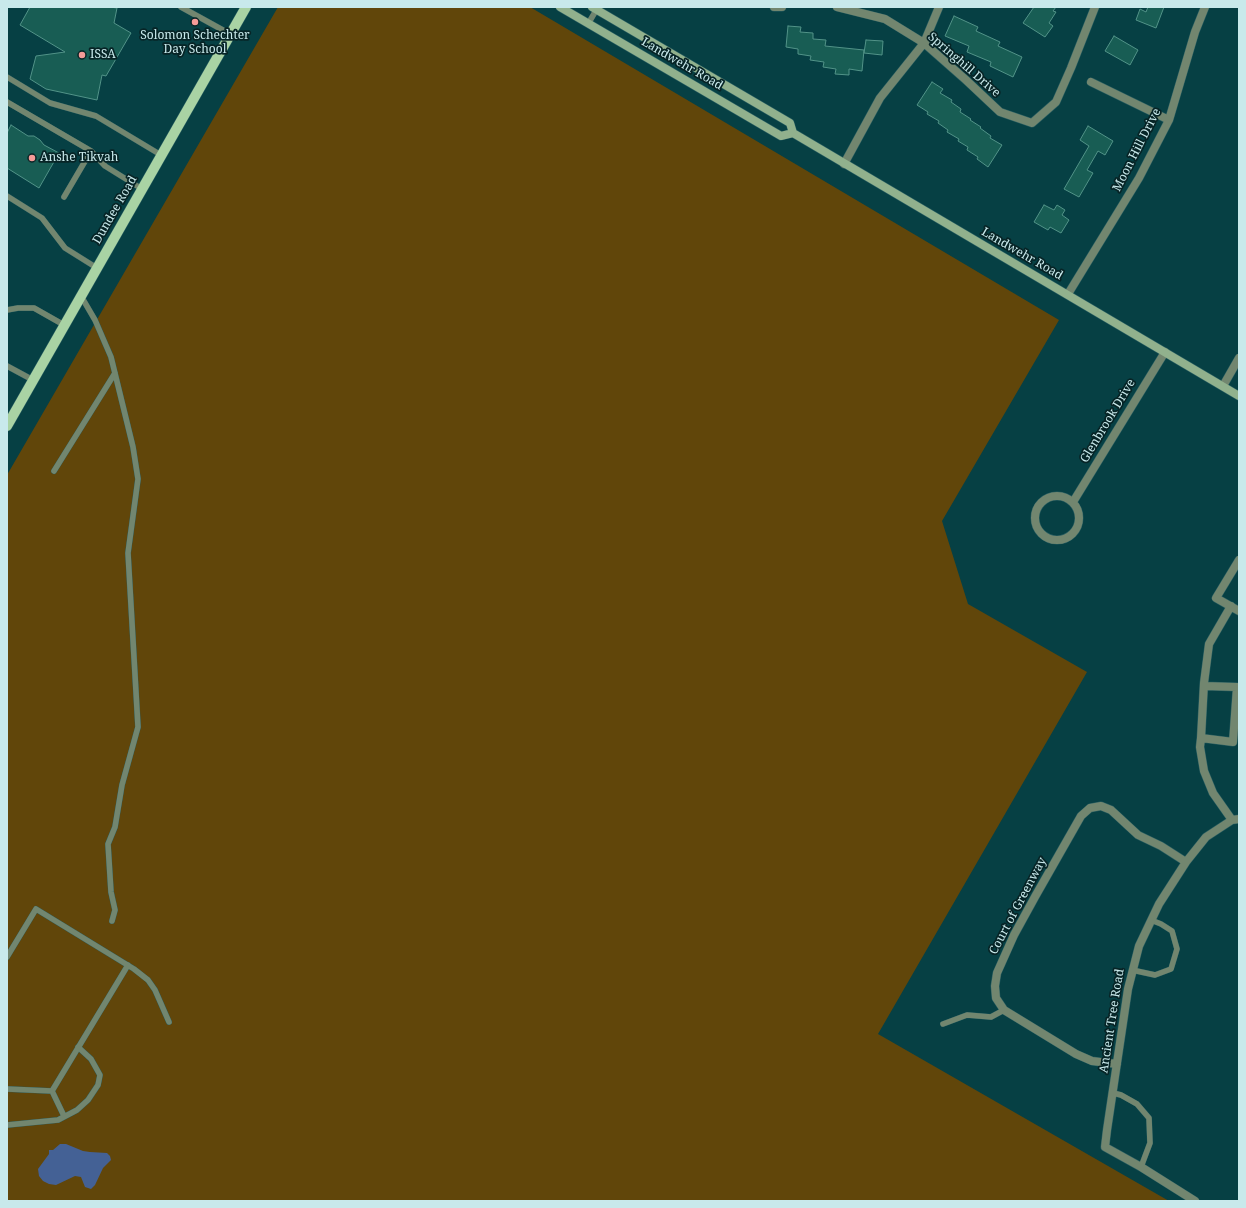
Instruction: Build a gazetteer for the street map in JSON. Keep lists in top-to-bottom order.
{
  "streets": {
    "main road": ["Landwehr Road", "Dundee Road"],
    "street": [
      "Springhill Drive",
      "Moon Hill Drive",
      "Glenbrook Drive",
      "Court of Greenway",
      "Ancient Tree Road"
    ]
  },
  "crossings": [
    ["Landwehr Road", "Moon Hill Drive"],
    ["Landwehr Road", "Glenbrook Drive"],
    ["Court of Greenway", "Ancient Tree Road"]
  ],
  "places": ["Solomon Schechter Day School", "ISSA", "Anshe Tikvah"]
}
